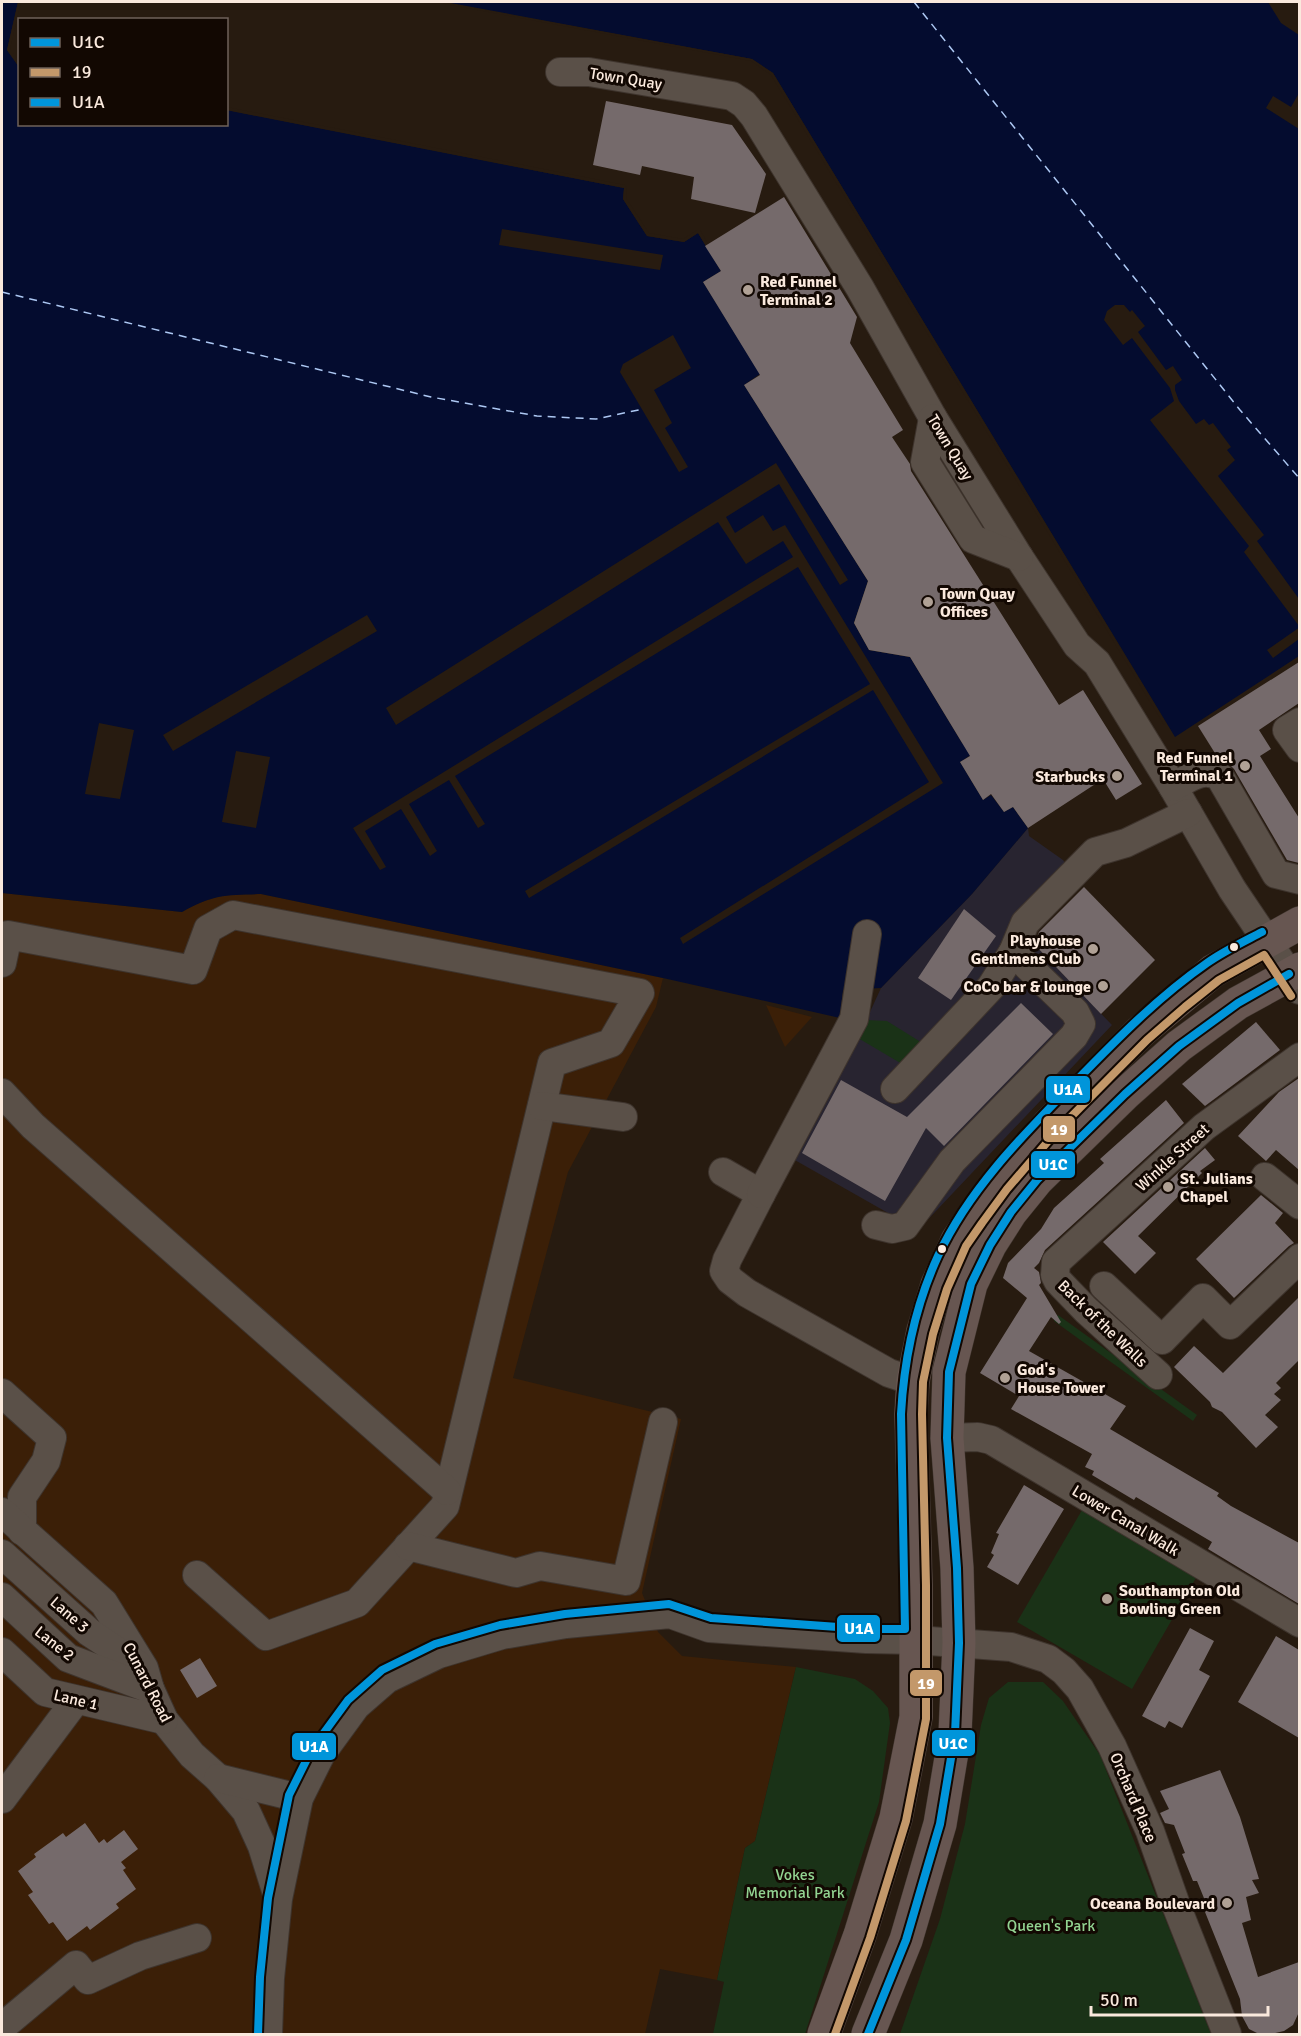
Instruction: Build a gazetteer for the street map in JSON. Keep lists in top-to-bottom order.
{
  "streets": {
    "street": [
      "Town Quay",
      "Winkle Street",
      "Back of the Walls",
      "Lower Canal Walk",
      "Lane 3",
      "Lane 2",
      "Cunard Road",
      "Lane 1",
      "Orchard Place"
    ]
  },
  "crossings": [
    ["Winkle Street", "Back of the Walls"],
    ["Lane 3", "Lane 2"],
    ["Lane 3", "Cunard Road"],
    ["Lane 2", "Cunard Road"],
    ["Cunard Road", "Lane 1"],
    ["Cunard Road", "Orchard Place"]
  ],
  "parks": ["Vokes Memorial Park", "Queen's Park"],
  "places": [
    "Red Funnel Terminal 2",
    "Town Quay Offices",
    "Red Funnel Terminal 1",
    "Starbucks",
    "Playhouse Gentlmens Club",
    "CoCo bar & lounge",
    "St. Julians Chapel",
    "God's House Tower",
    "Southampton Old Bowling Green",
    "Oceana Boulevard"
  ],
  "lines": ["transit line U1A", "transit line 19", "transit line U1C"],
  "legend": ["U1C", "19", "U1A"],
  "scale_bar": "50 m"
}
